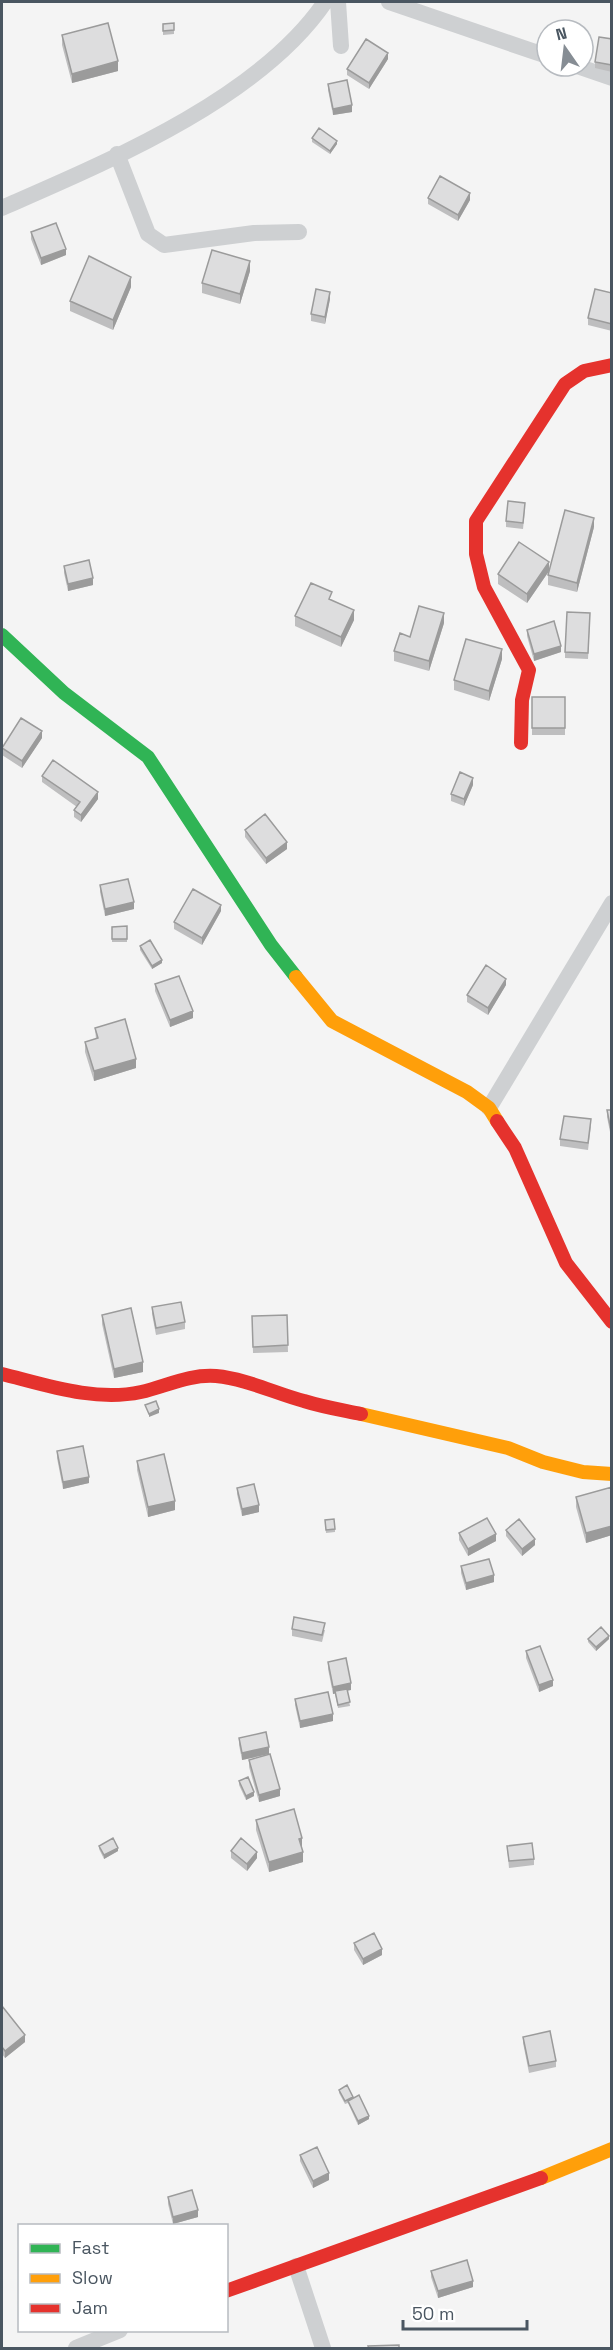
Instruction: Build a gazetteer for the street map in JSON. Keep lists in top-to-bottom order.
{
  "legend": ["Fast", "Slow", "Jam"],
  "scale_bar": "50 m",
  "north": "top"
}
